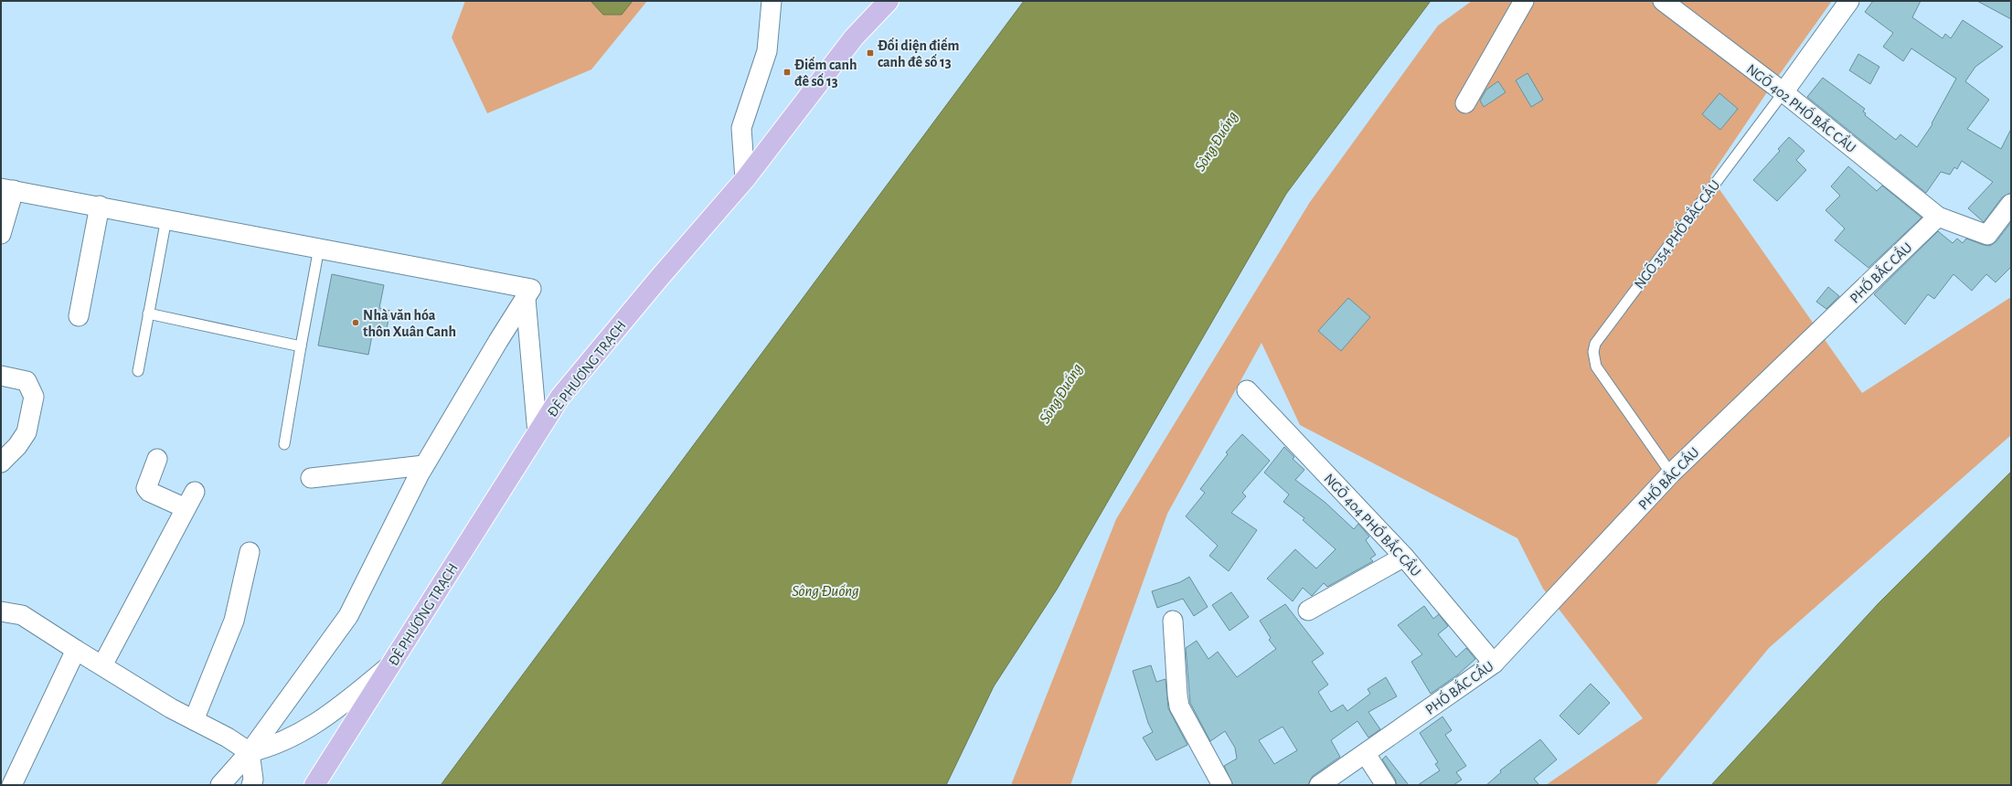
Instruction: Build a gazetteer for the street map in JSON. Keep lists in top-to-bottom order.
{
  "streets": {
    "main road": ["ĐÊ PHƯƠNG TRẠCH"],
    "street": [
      "NGÕ 402 PHỐ BẮC CẦU",
      "NGÕ 354 PHỐ BẮC CẦU",
      "PHỐ BẮC CẦU",
      "NGÕ 404 PHỐ BẮC CẦU"
    ]
  },
  "crossings": [
    ["NGÕ 402 PHỐ BẮC CẦU", "NGÕ 354 PHỐ BẮC CẦU"],
    ["NGÕ 402 PHỐ BẮC CẦU", "PHỐ BẮC CẦU"],
    ["NGÕ 354 PHỐ BẮC CẦU", "PHỐ BẮC CẦU"],
    ["PHỐ BẮC CẦU", "NGÕ 404 PHỐ BẮC CẦU"]
  ],
  "water": ["Sông Đuống"],
  "places": {
    "transit": ["Đối diện điếm canh đê số 13", "Điếm canh đê số 13"],
    "other": ["Nhà văn hóa thôn Xuân Canh"]
  }
}
